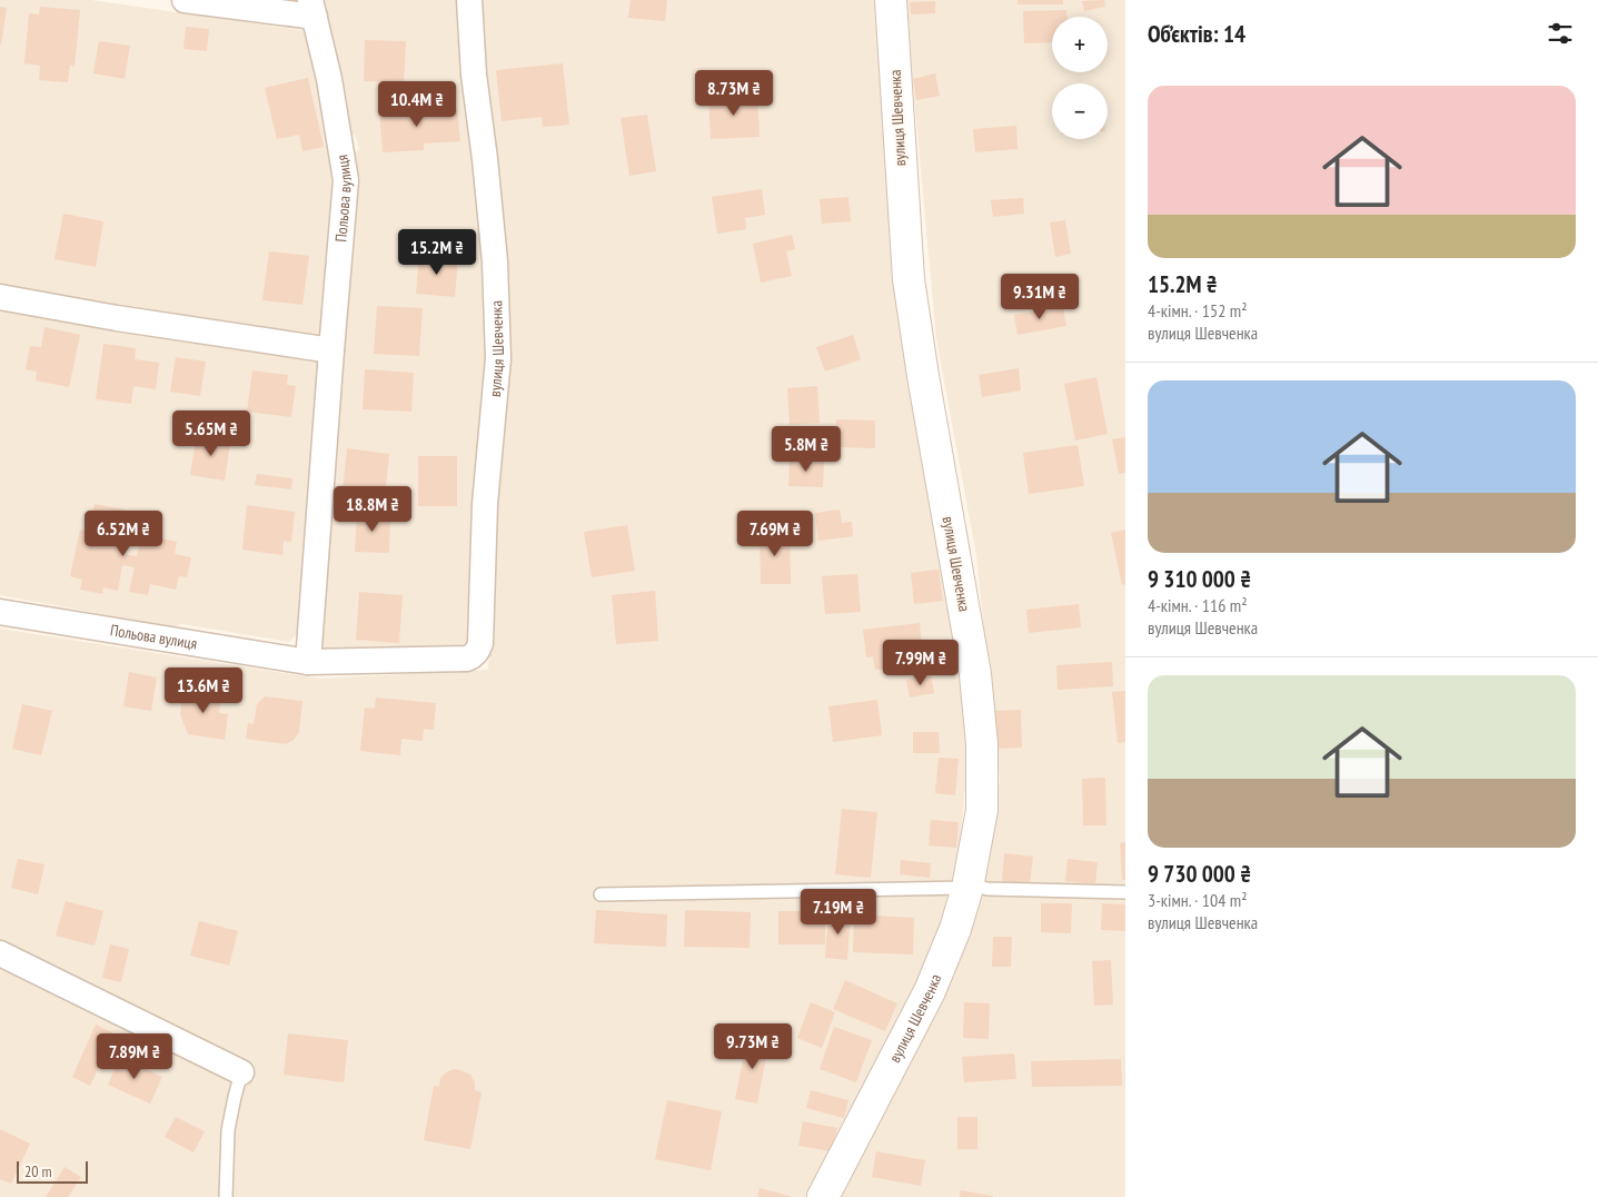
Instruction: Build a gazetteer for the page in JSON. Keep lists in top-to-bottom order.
{
  "streets": {
    "street": ["вулиця Шевченка", "Польова вулиця"]
  },
  "crossings": [
    ["вулиця Шевченка", "Польова вулиця"]
  ],
  "scale_bar": "20 m",
  "page": {
    "heading": "Об’єктів: 14",
    "map_buttons": ["+", "−"],
    "list": [
      {
        "name": "15.2M ₴",
        "note": "4-кімн. · 152 m² · вулиця Шевченка"
      },
      {
        "name": "9 310 000 ₴",
        "note": "4-кімн. · 116 m² · вулиця Шевченка"
      },
      {
        "name": "9 730 000 ₴",
        "note": "3-кімн. · 104 m² · вулиця Шевченка"
      }
    ],
    "price": [
      "8.73M ₴",
      "10.4M ₴",
      "15.2M ₴",
      "9.31M ₴",
      "5.65M ₴",
      "5.8M ₴",
      "18.8M ₴",
      "6.52M ₴",
      "7.69M ₴",
      "7.99M ₴",
      "13.6M ₴",
      "7.19M ₴",
      "9.73M ₴",
      "7.89M ₴"
    ],
    "scale": "20 m"
  }
}
